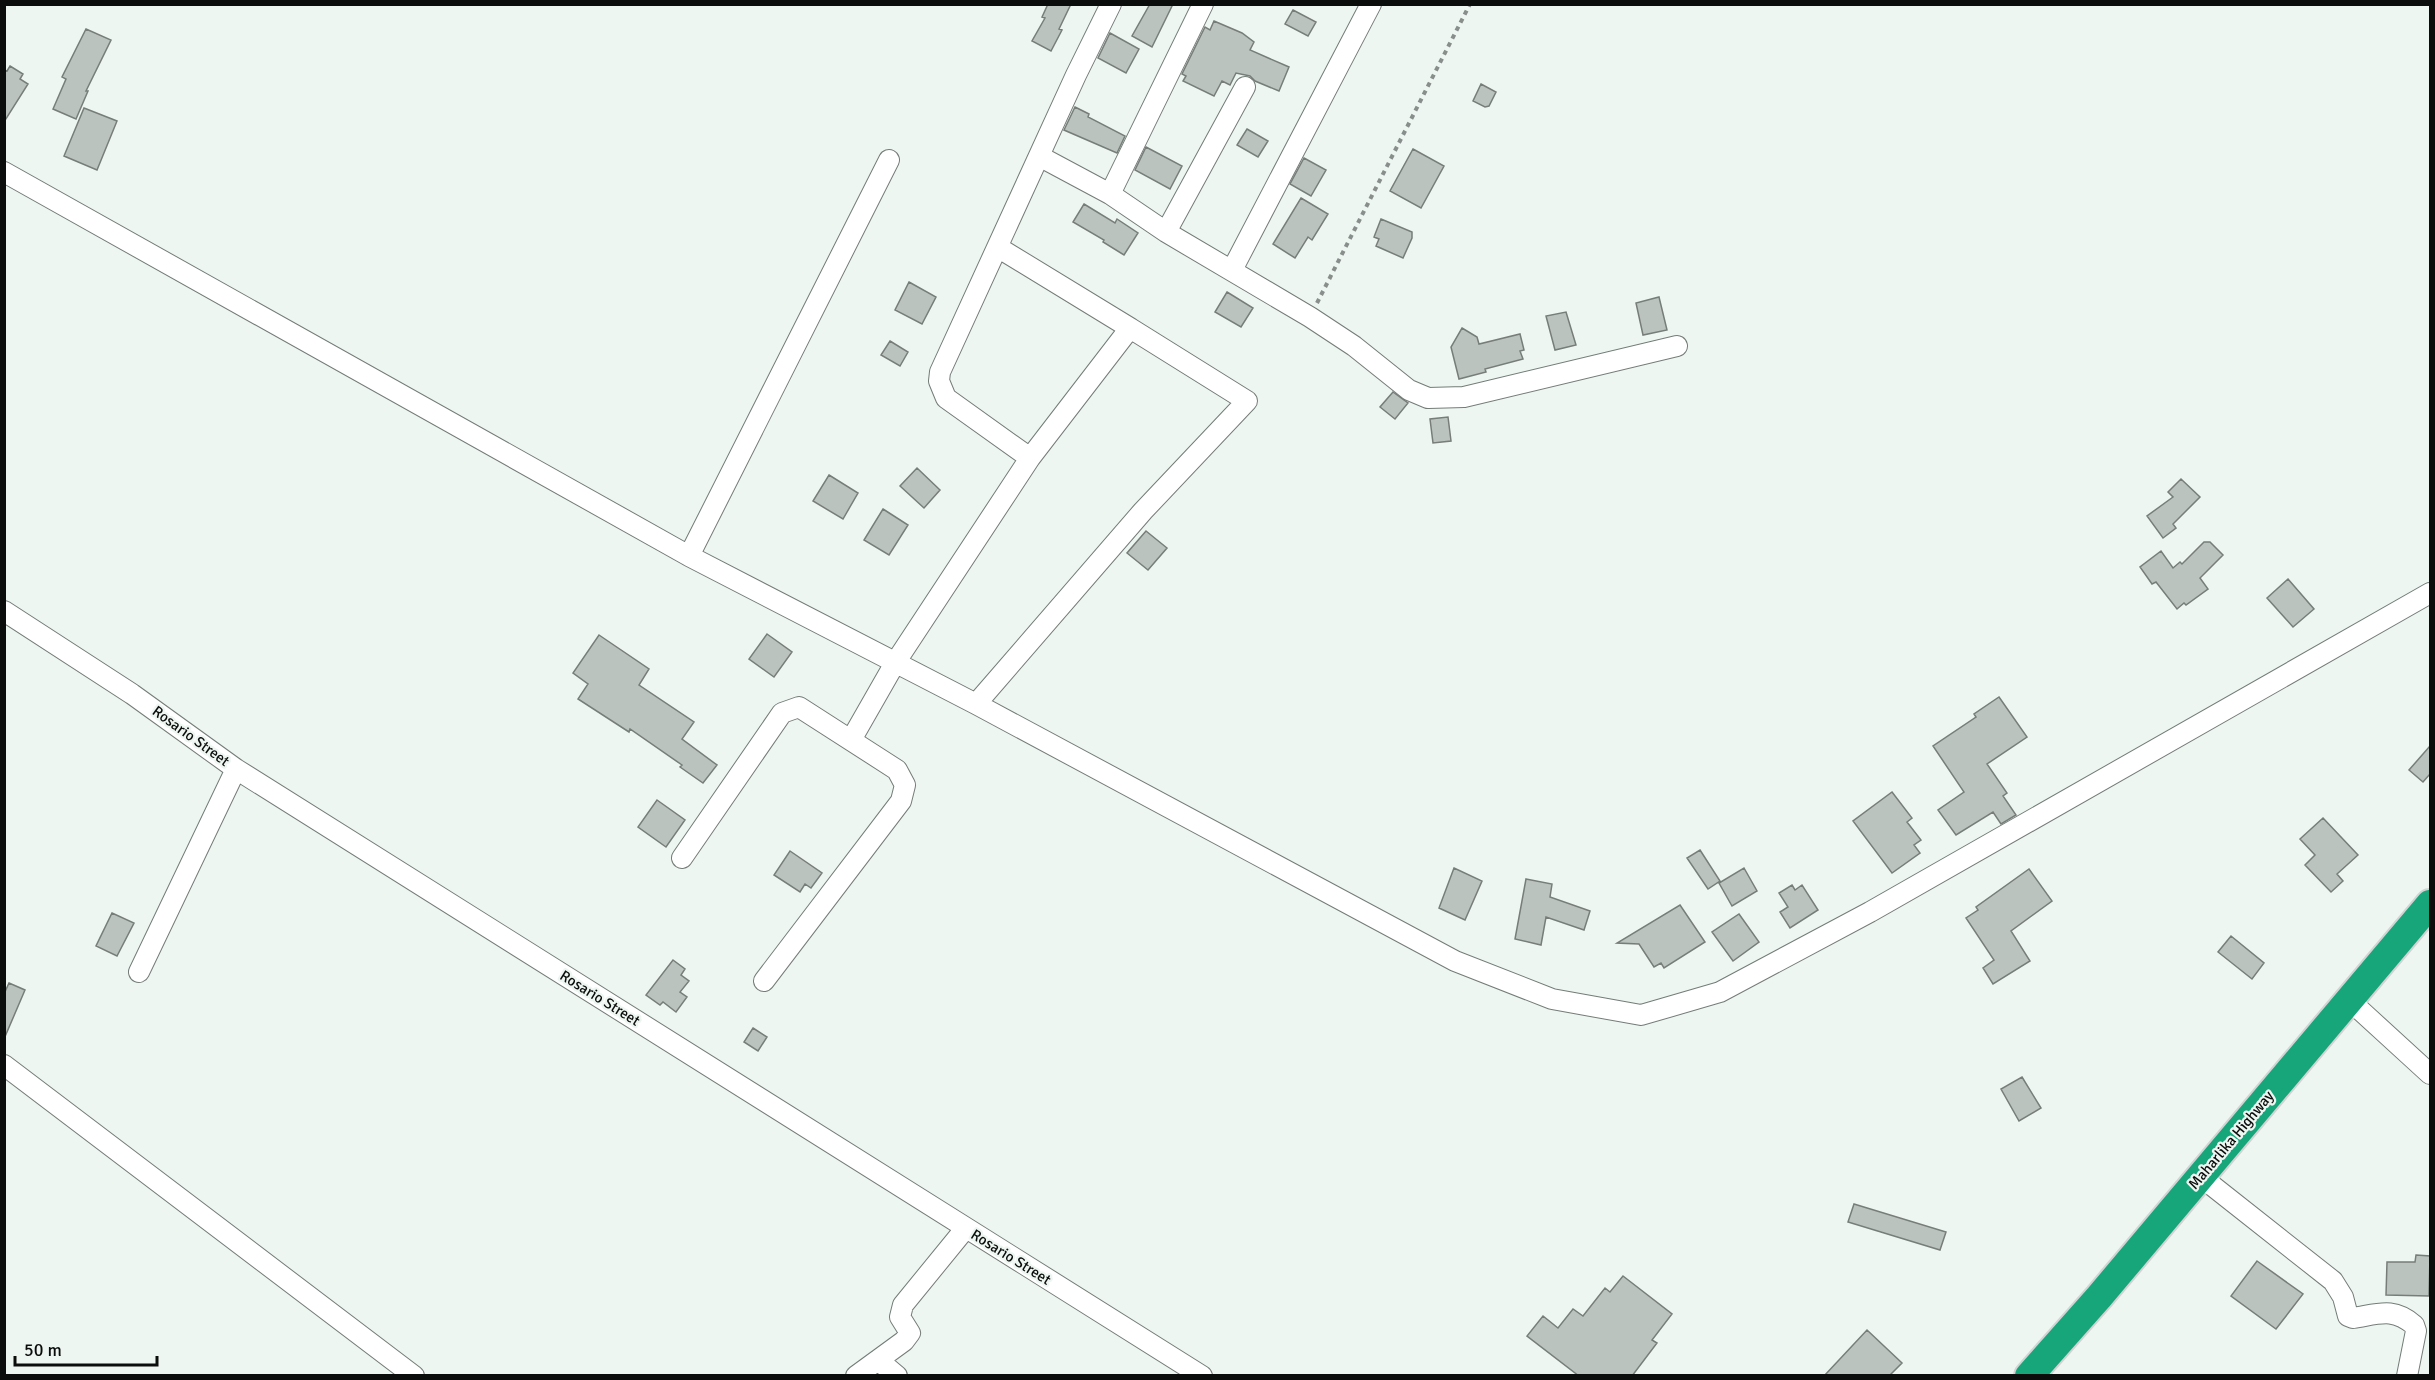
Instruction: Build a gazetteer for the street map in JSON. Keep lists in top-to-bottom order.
{
  "streets": {
    "highway": ["Maharlika Highway"],
    "street": ["Rosario Street"]
  },
  "scale_bar": "50 m"
}
